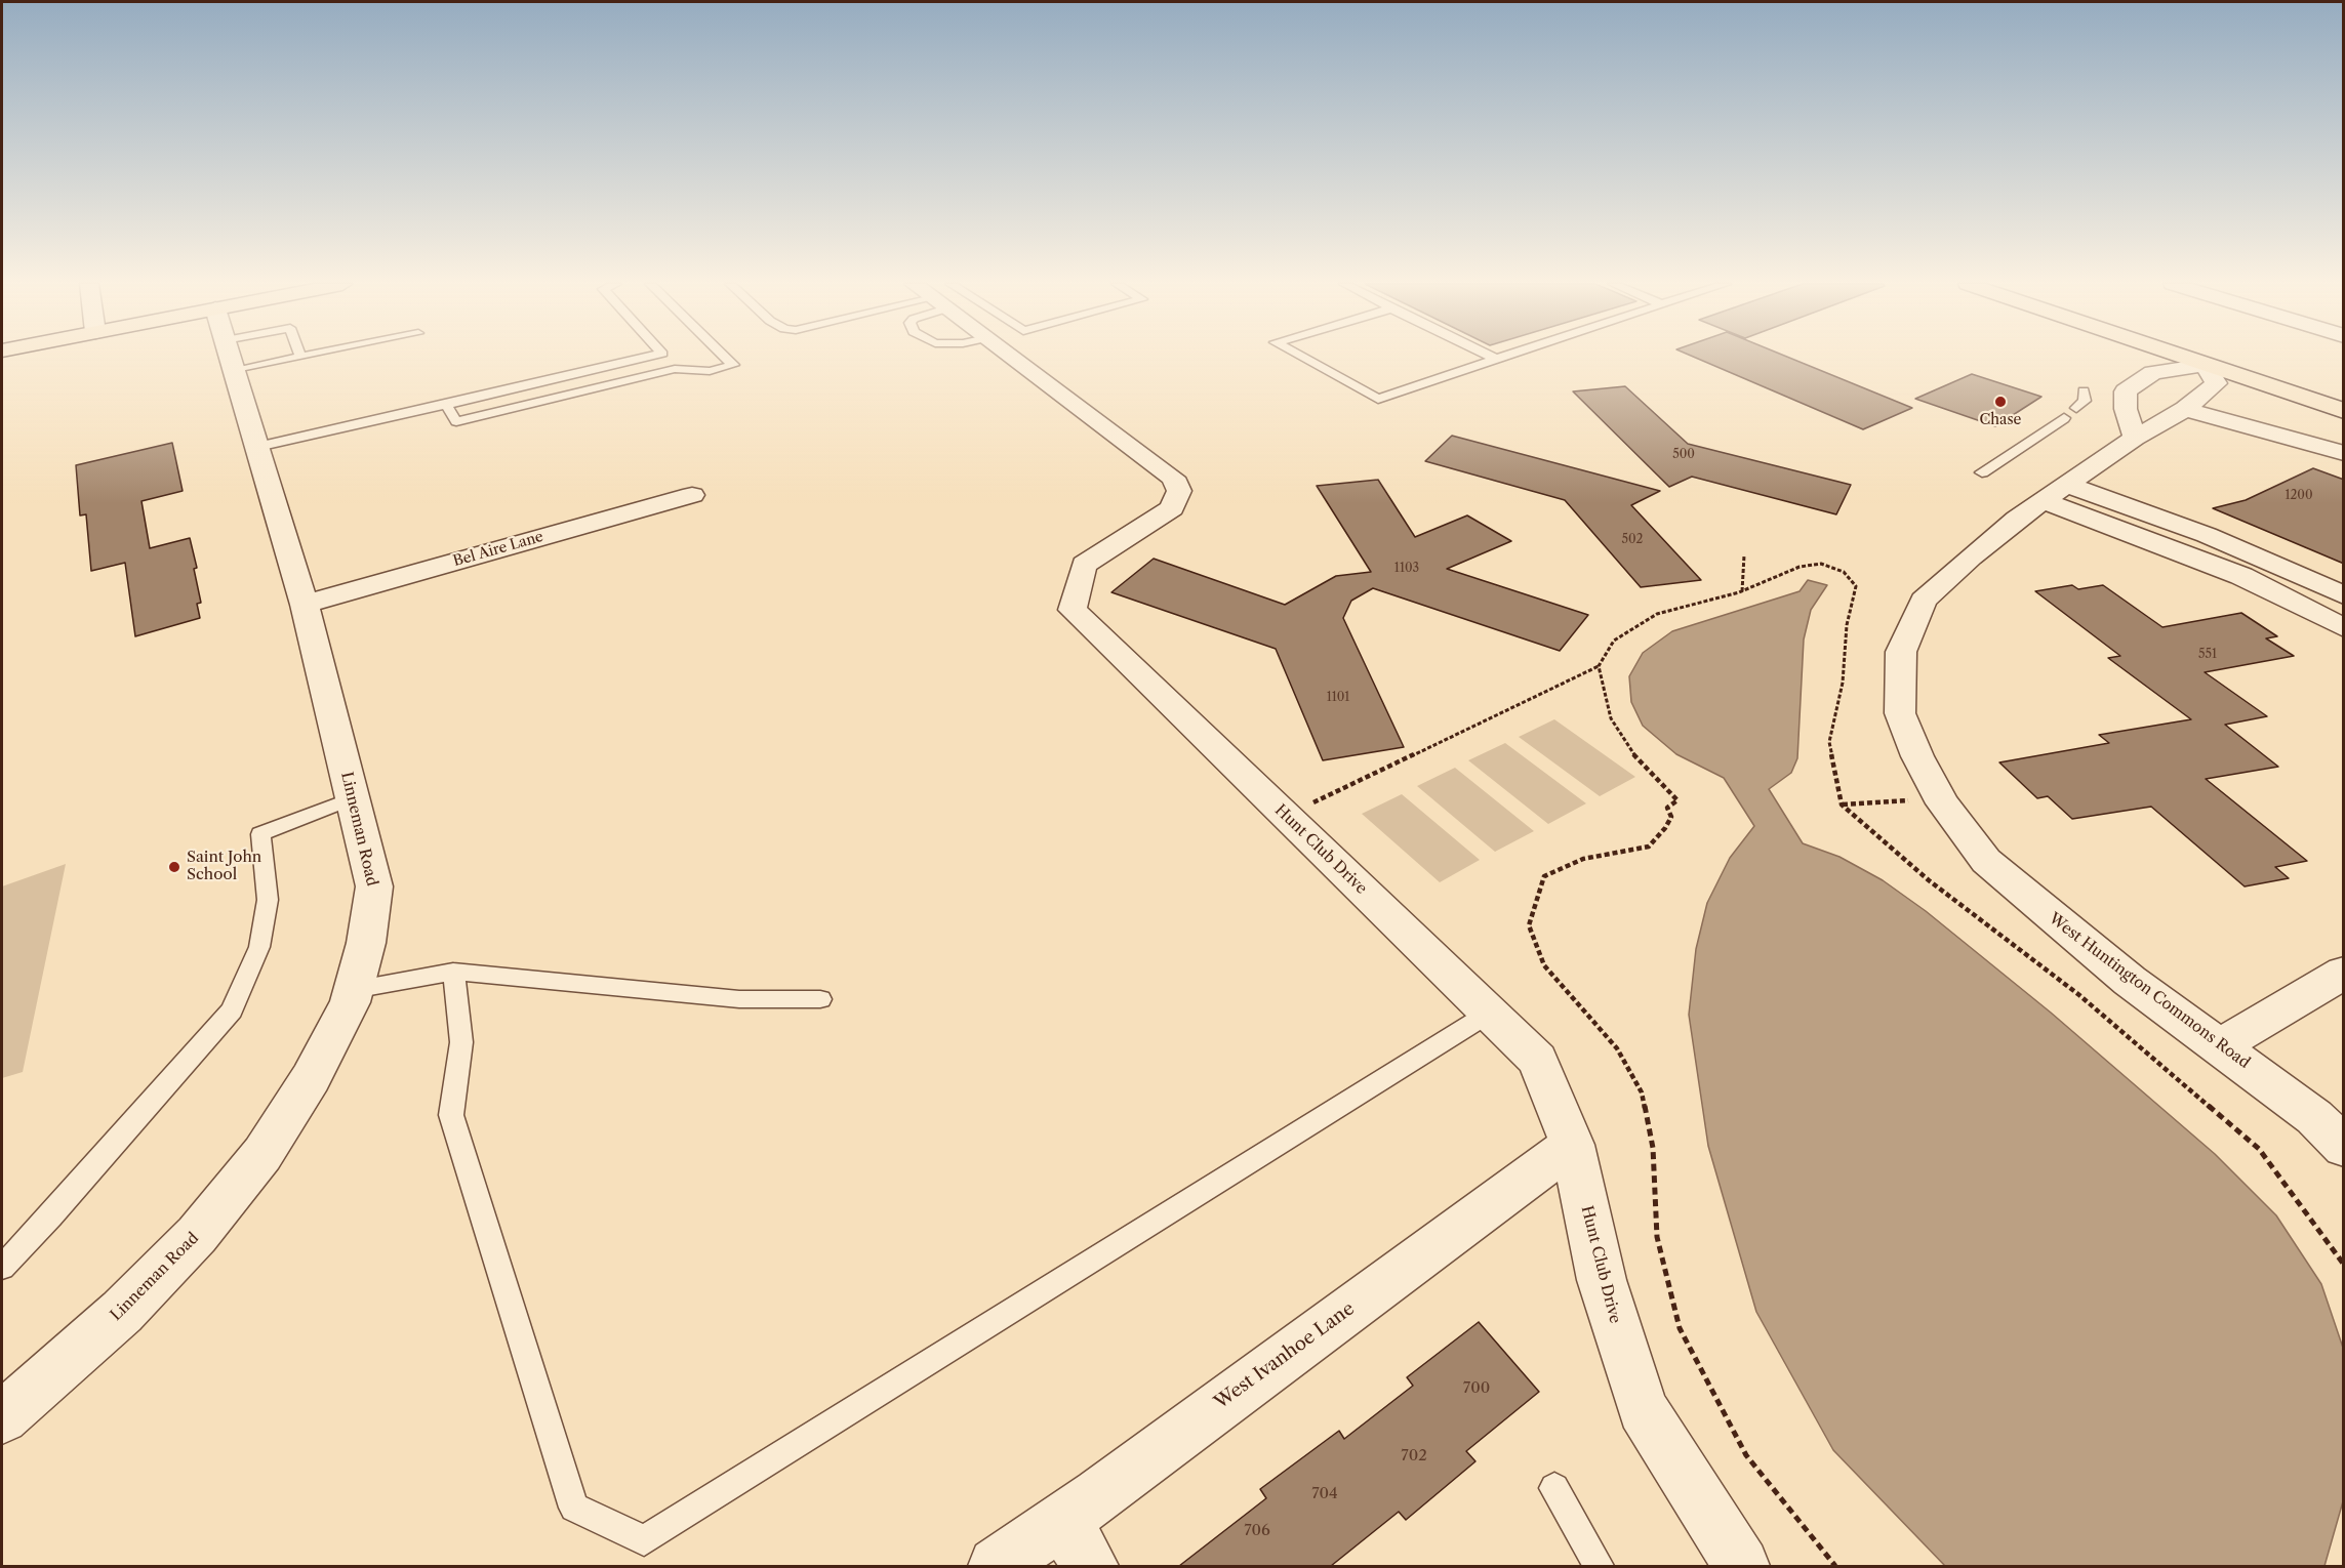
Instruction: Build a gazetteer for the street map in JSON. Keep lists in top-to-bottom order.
{
  "streets": {
    "street": [
      "Bel Aire Lane",
      "Linneman Road",
      "Hunt Club Drive",
      "West Huntington Commons Road",
      "West Ivanhoe Lane"
    ]
  },
  "crossings": [
    ["Bel Aire Lane", "Linneman Road"],
    ["Hunt Club Drive", "West Ivanhoe Lane"]
  ],
  "places": ["Chase", "Saint John School"],
  "house_numbers": [
    "500",
    "1200",
    "502",
    "1103",
    "551",
    "1101",
    "700",
    "702",
    "704",
    "706"
  ]
}
